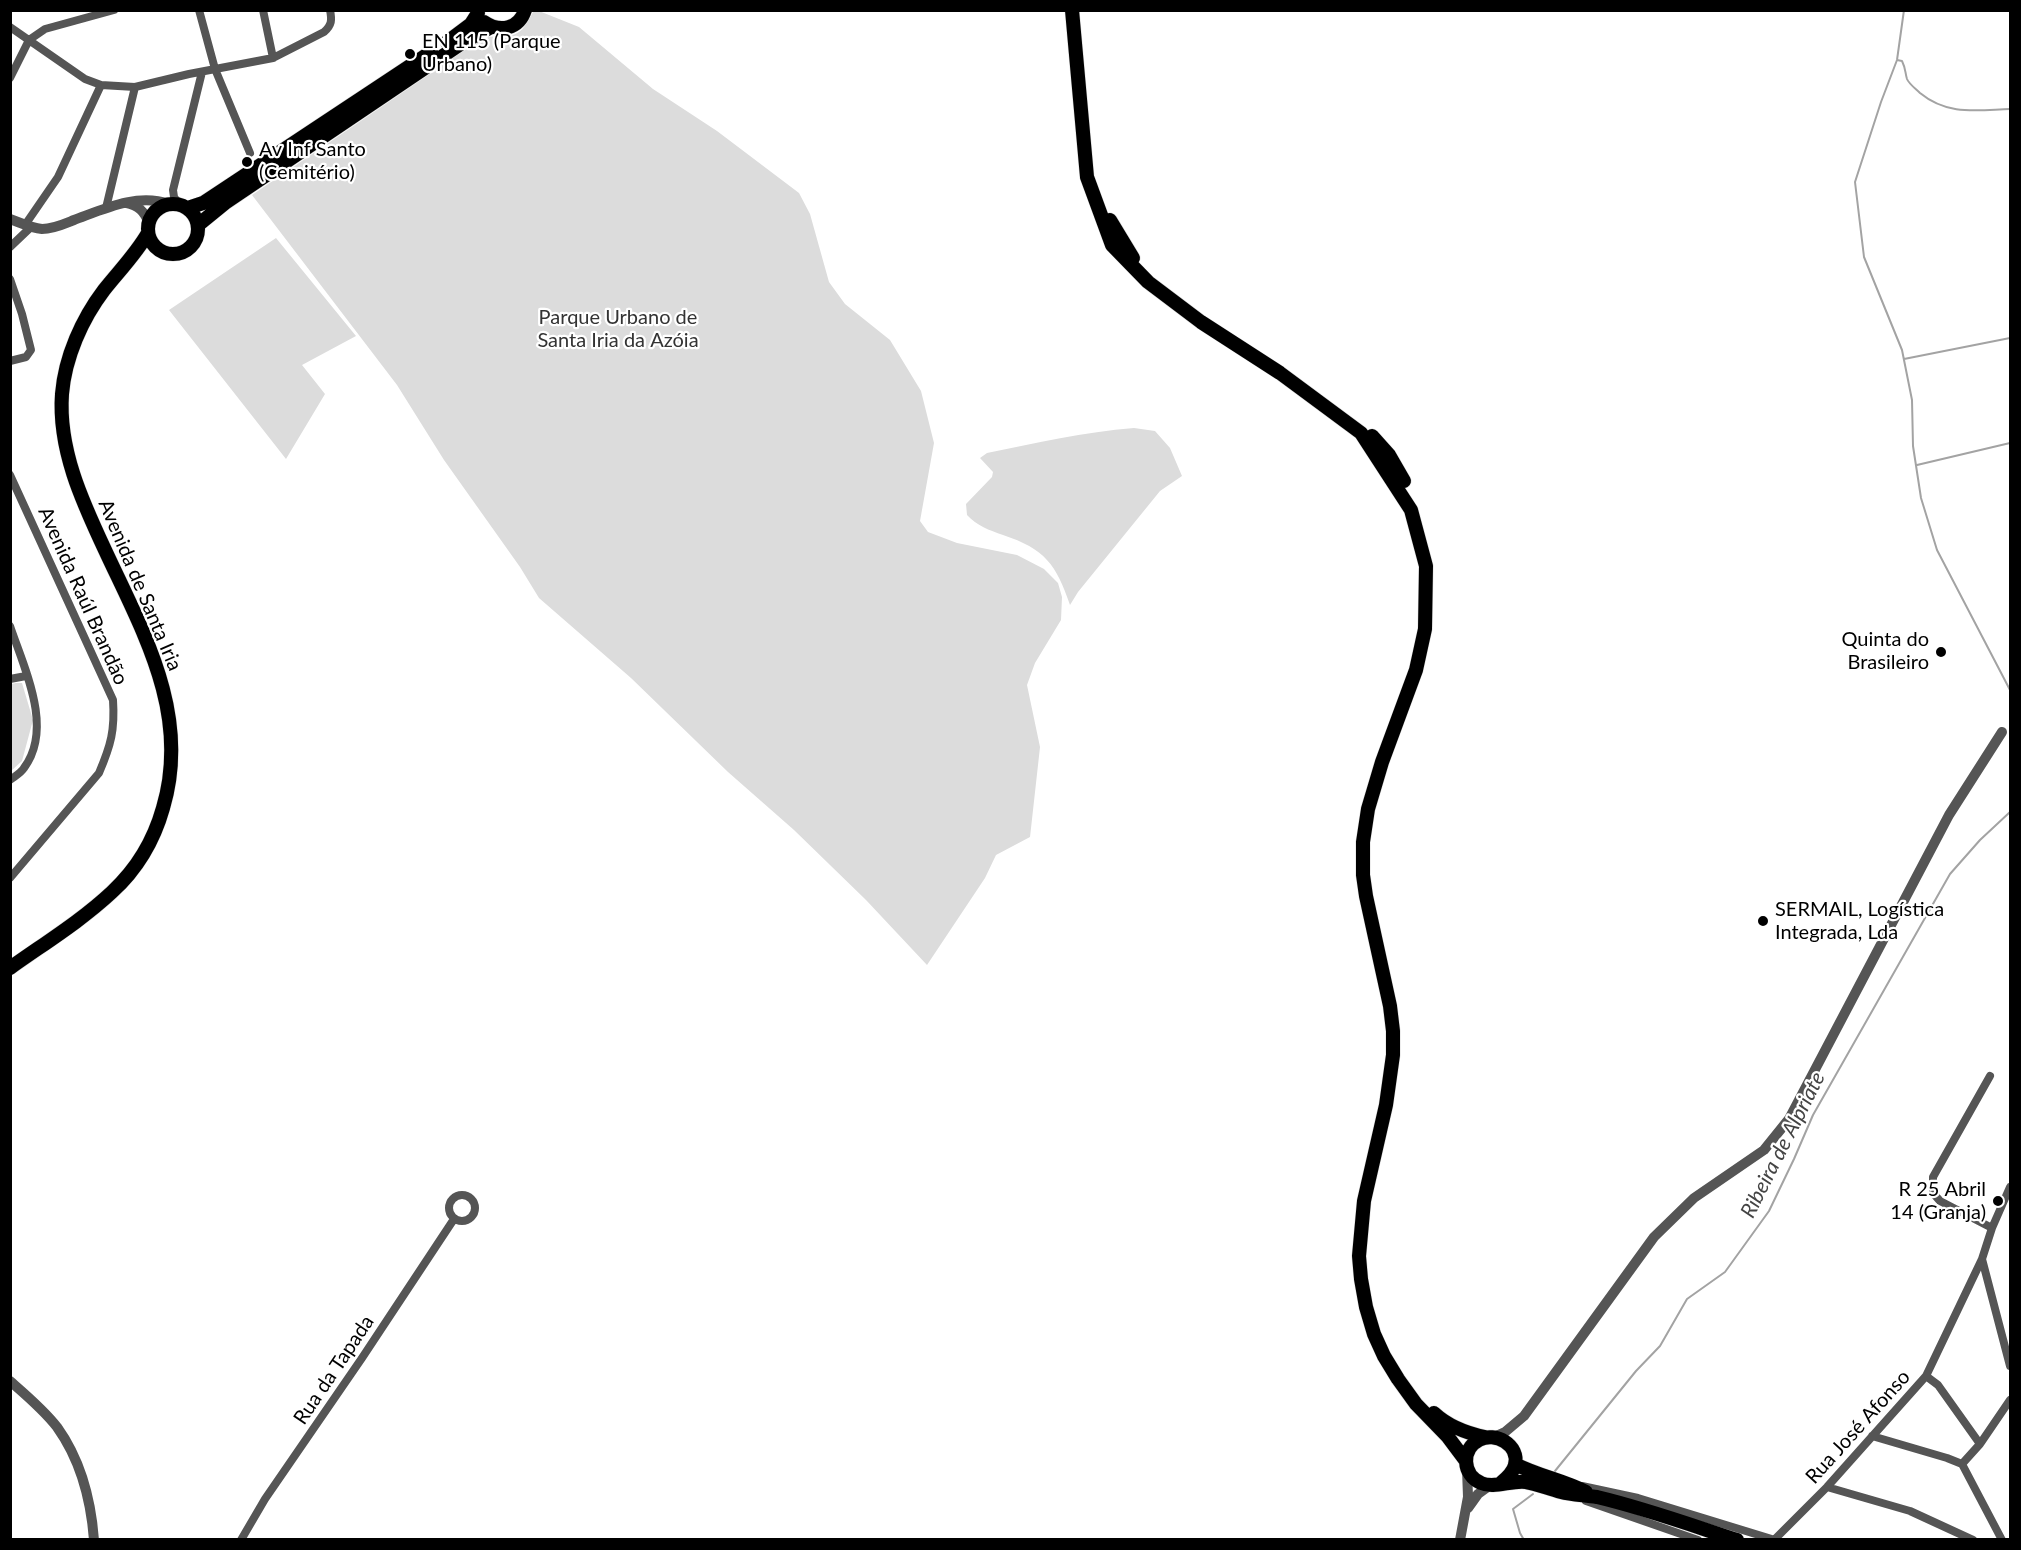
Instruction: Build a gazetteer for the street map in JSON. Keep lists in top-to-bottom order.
{
  "streets": {
    "main road": ["Avenida de Santa Iria"],
    "street": ["Avenida Raúl Brandão", "Rua da Tapada", "Rua José Afonso"]
  },
  "water": ["Ribeira de Alpriate"],
  "parks": ["Parque Urbano de Santa Iria da Azóia"],
  "places": [
    "EN 115 (Parque Urbano)",
    "Av Inf Santo (Cemitério)",
    "Quinta do Brasileiro",
    "SERMAIL, Logística Integrada, Lda",
    "R 25 Abril 14 (Granja)"
  ]
}
